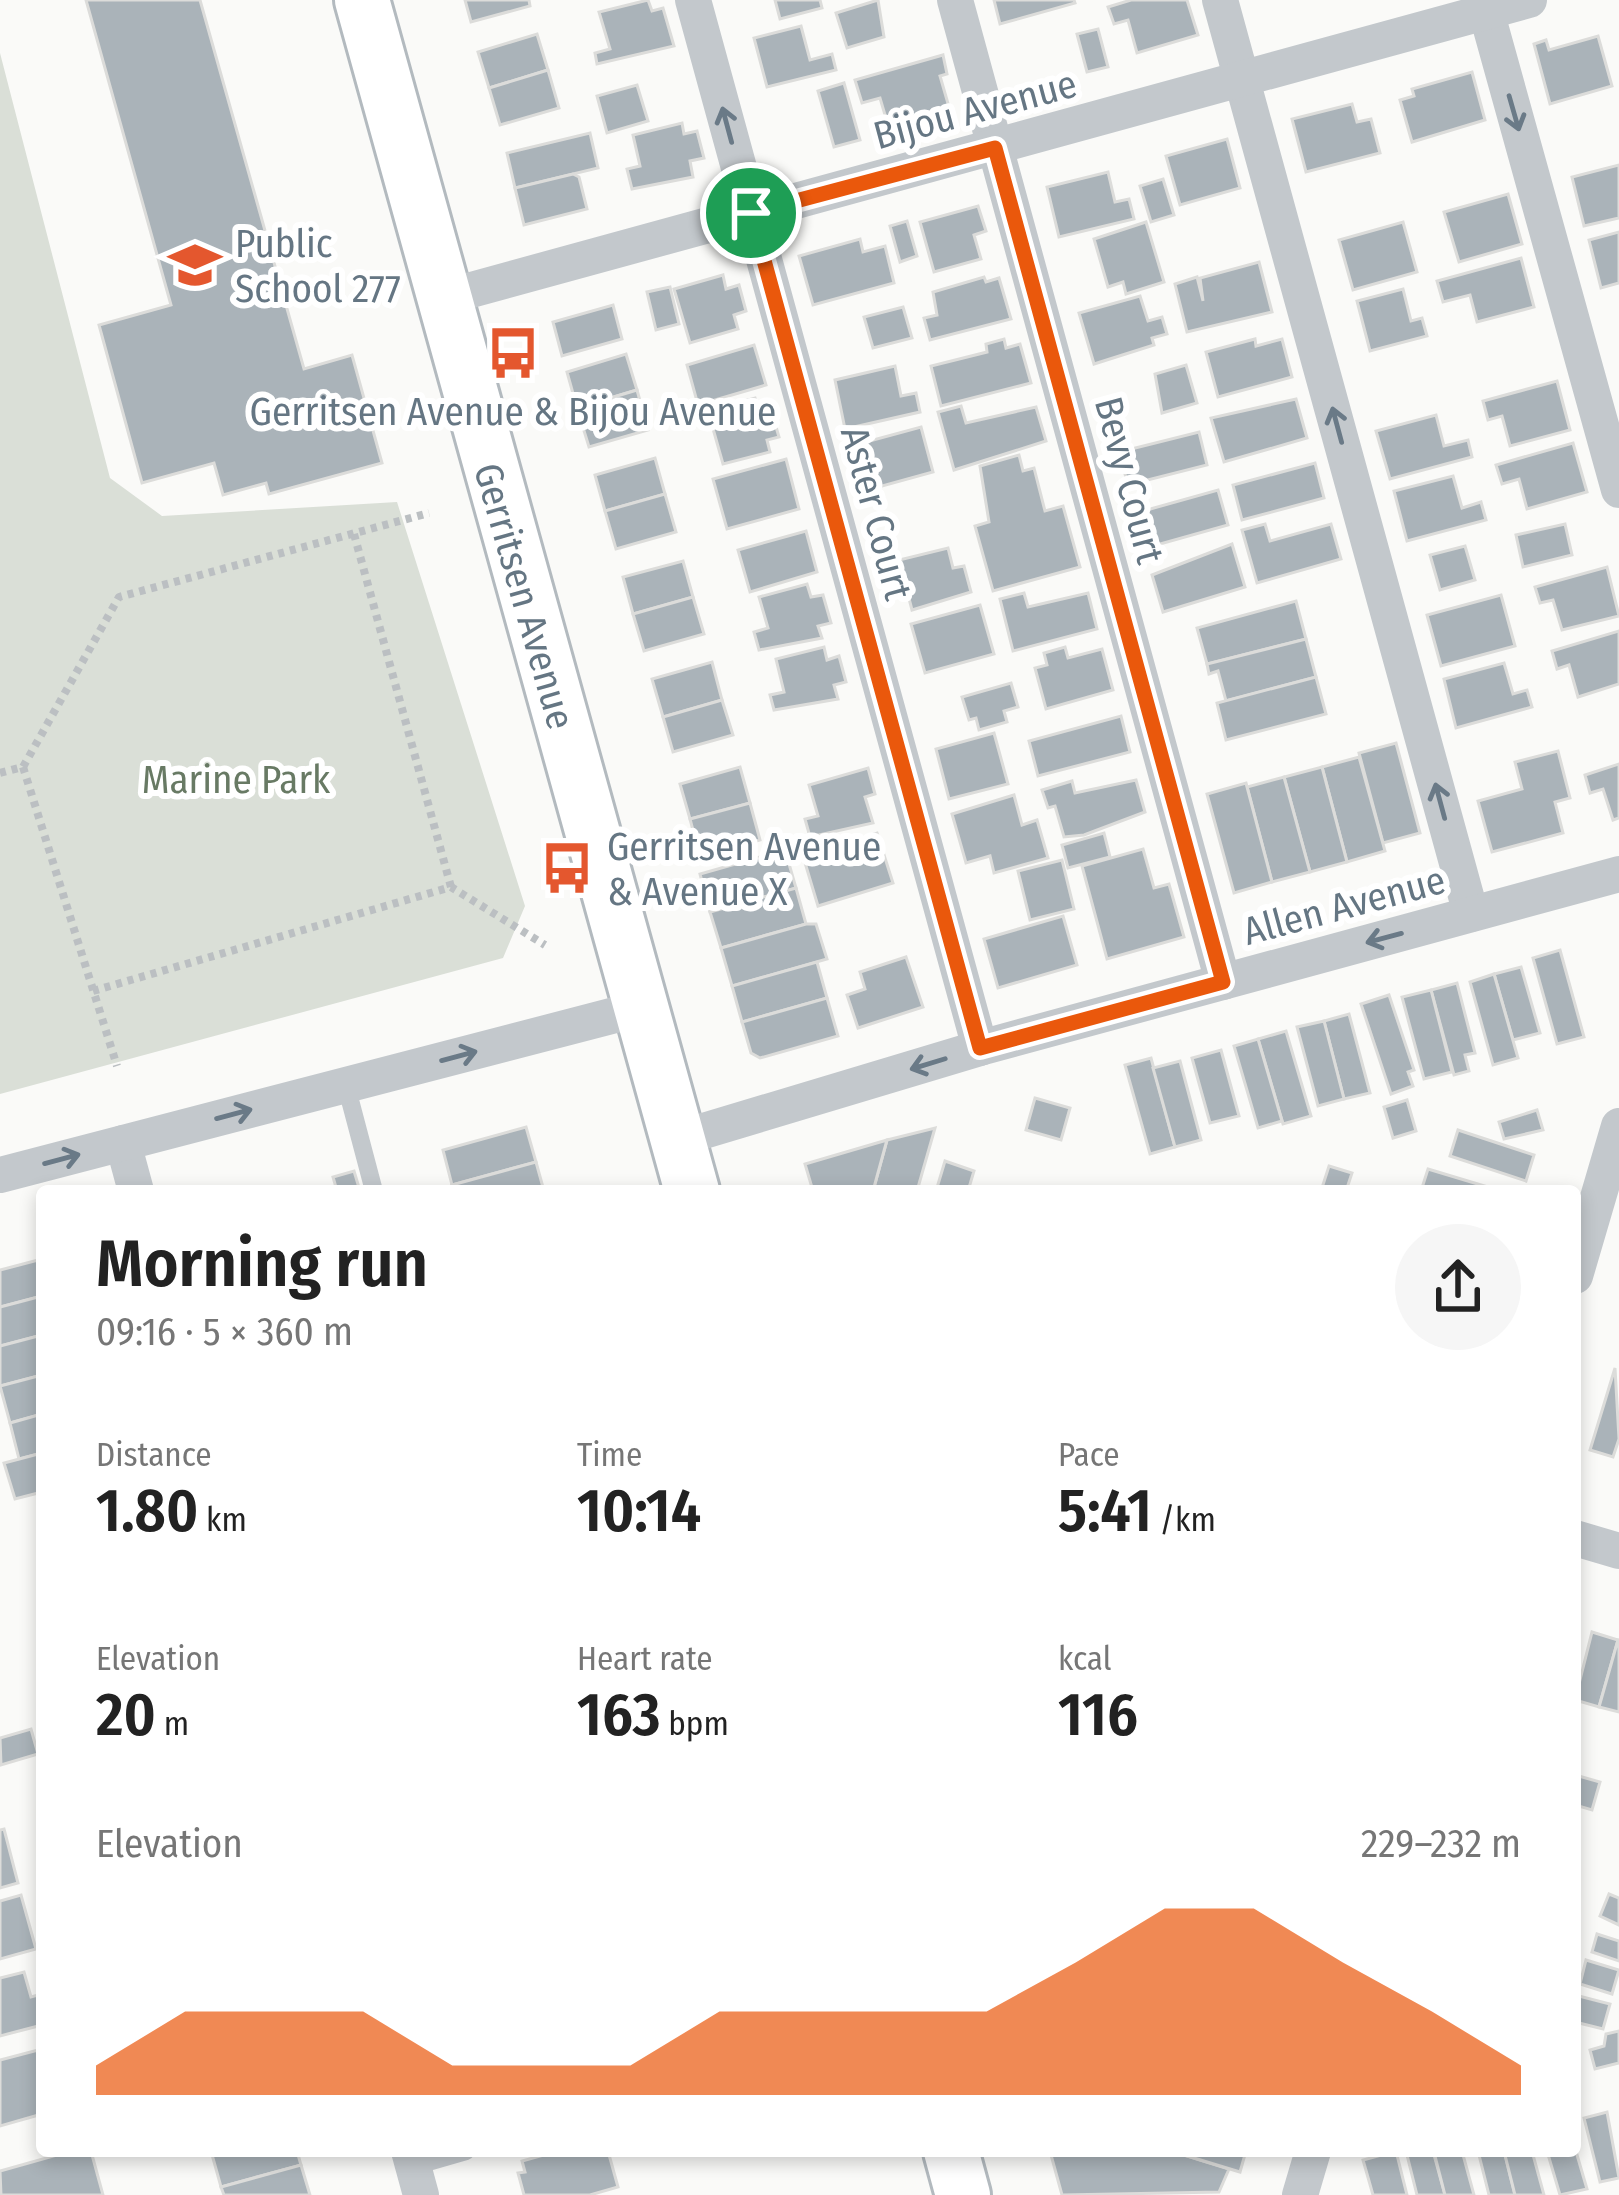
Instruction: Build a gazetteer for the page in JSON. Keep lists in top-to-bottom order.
{
  "streets": {
    "main road": ["Gerritsen Avenue"],
    "street": [
      "Bijou Avenue",
      "Bevy Court",
      "Aster Court",
      "Allen Avenue"
    ]
  },
  "crossings": [
    ["Bijou Avenue", "Bevy Court"],
    ["Bijou Avenue", "Aster Court"],
    ["Bijou Avenue", "Gerritsen Avenue"],
    ["Bevy Court", "Allen Avenue"],
    ["Aster Court", "Allen Avenue"],
    ["Gerritsen Avenue", "Allen Avenue"]
  ],
  "one_way": ["Allen Avenue"],
  "parks": ["Marine Park"],
  "places": {
    "school or university": ["Public School 277"],
    "bus stop": ["Gerritsen Avenue & Bijou Avenue", "Gerritsen Avenue & Avenue X"]
  },
  "page": {
    "heading": ["Morning run", "09:16 · 5 × 360 m"],
    "stats": [
      ["Distance", "1.80 km"],
      ["Time", "10:14"],
      ["Pace", "5:41 /km"],
      ["Elevation", "20 m"],
      ["Heart rate", "163 bpm"],
      ["kcal", "116"]
    ],
    "chart": ["Elevation", "229–232 m"]
  }
}
